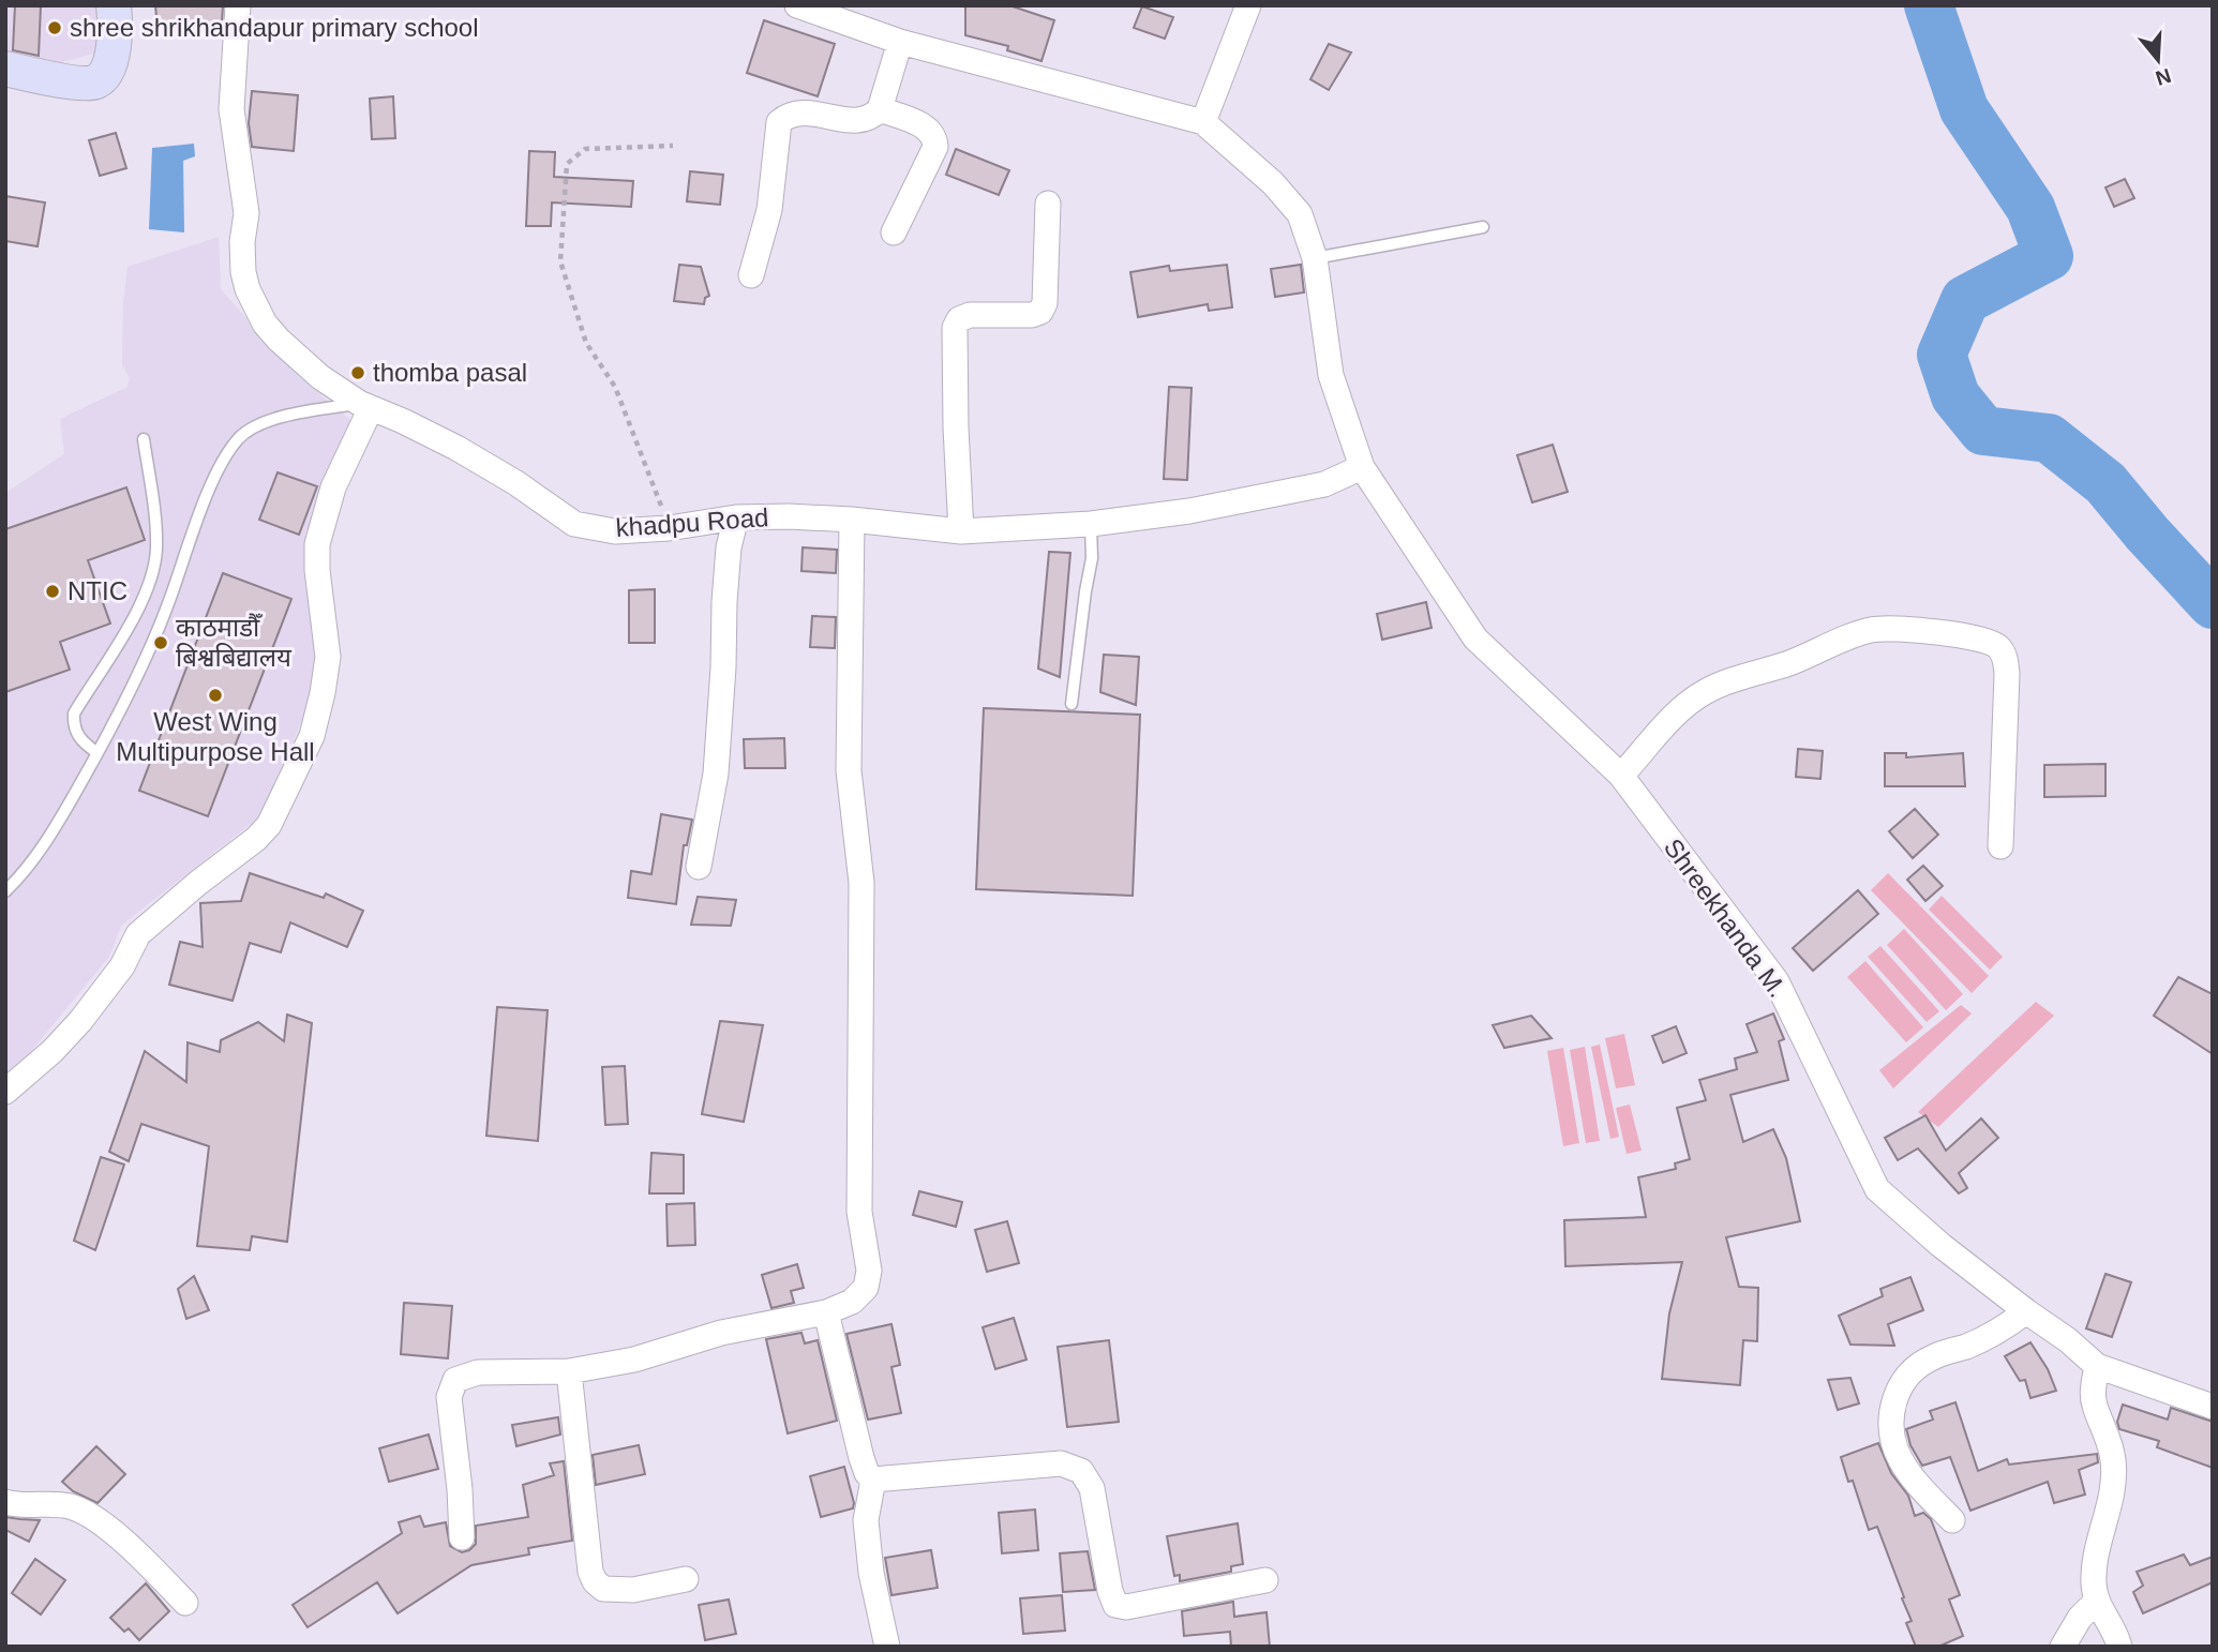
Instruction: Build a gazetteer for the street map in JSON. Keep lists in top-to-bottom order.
{
  "streets": {
    "street": ["khadpu Road", "Shreekhanda M."]
  },
  "crossings": [
    ["khadpu Road", "Shreekhanda M."]
  ],
  "places": [
    "shree shrikhandapur primary school",
    "thomba pasal",
    "NTIC",
    "काठमाडौँ बिश्वबिद्यालय",
    "West Wing Multipurpose Hall"
  ],
  "north": "bottom"
}
